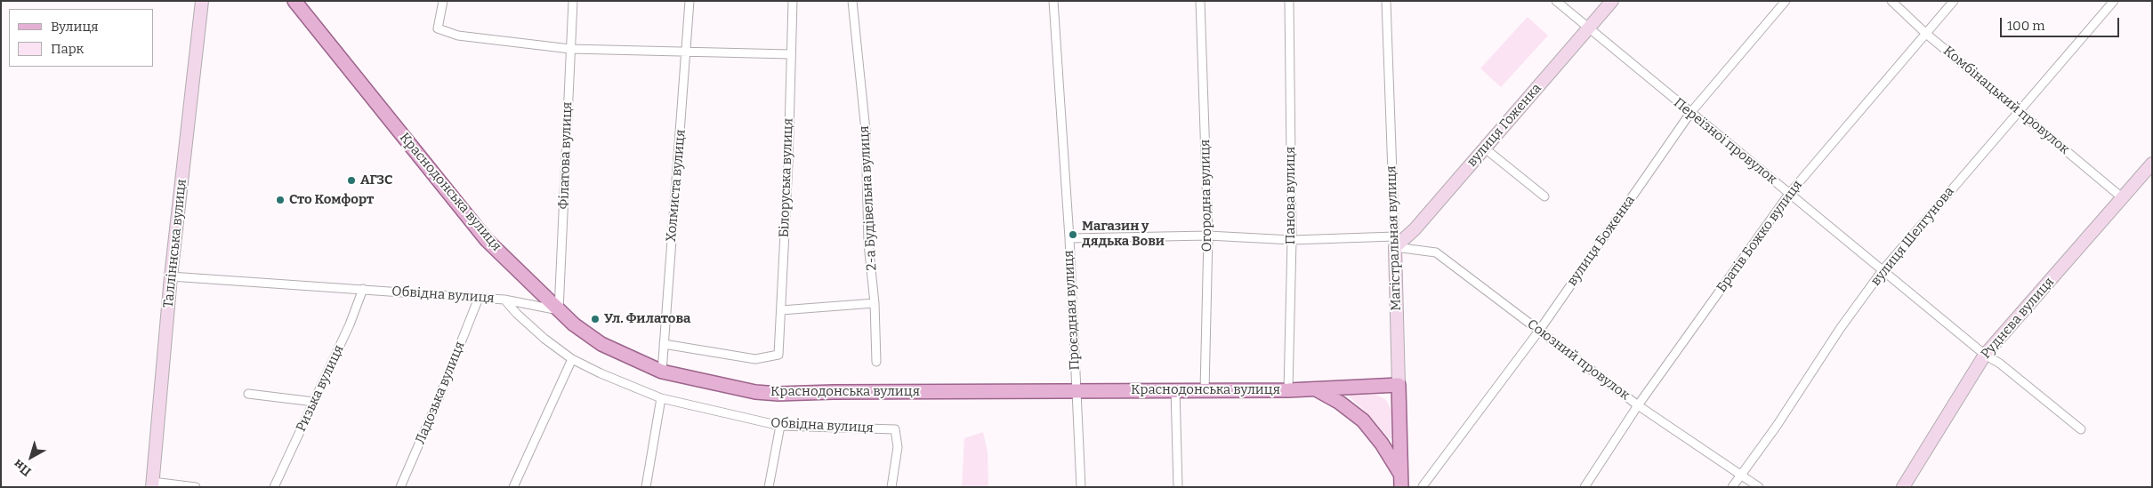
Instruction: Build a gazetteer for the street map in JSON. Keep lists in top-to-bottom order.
{
  "streets": {
    "main road": ["Краснодонська вулиця", "Магістральная вулиця"],
    "street": [
      "Комбінацький провулок",
      "вулиця Гоженка",
      "Переїзної провулок",
      "Філатова вулиця",
      "Білоруська вулиця",
      "Холмиста вулиця",
      "Огородна вулиця",
      "Панова вулиця",
      "2-а Будівельна вулиця",
      "Братів Божко вулиця",
      "вулиця Шелгунова",
      "вулиця Боженка",
      "Талліннська вулиця",
      "Обвідна вулиця",
      "Проєздная вулиця",
      "Руднєва вулиця",
      "Союзний провулок",
      "Ризька вулиця",
      "Ладозька вулиця"
    ]
  },
  "crossings": [
    ["Комбінацький провулок", "Братів Божко вулиця"],
    ["Комбінацький провулок", "вулиця Шелгунова"],
    ["Комбінацький провулок", "Руднєва вулиця"],
    ["вулиця Гоженка", "Переїзної провулок"],
    ["вулиця Гоженка", "Магістральная вулиця"],
    ["вулиця Гоженка", "Союзний провулок"],
    ["Переїзної провулок", "Братів Божко вулиця"],
    ["Переїзної провулок", "вулиця Шелгунова"],
    ["Переїзної провулок", "вулиця Боженка"],
    ["Переїзної провулок", "Руднєва вулиця"],
    ["Філатова вулиця", "Краснодонська вулиця"],
    ["Білоруська вулиця", "Холмиста вулиця"],
    ["Холмиста вулиця", "Краснодонська вулиця"],
    ["Краснодонська вулиця", "Огородна вулиця"],
    ["Краснодонська вулиця", "Панова вулиця"],
    ["Краснодонська вулиця", "Магістральная вулиця"],
    ["Краснодонська вулиця", "Проєздная вулиця"],
    ["Огородна вулиця", "Союзний провулок"],
    ["Панова вулиця", "Союзний провулок"],
    ["Братів Божко вулиця", "Союзний провулок"],
    ["вулиця Шелгунова", "Союзний провулок"],
    ["Магістральная вулиця", "Союзний провулок"],
    ["вулиця Боженка", "Союзний провулок"],
    ["Талліннська вулиця", "Обвідна вулиця"],
    ["Обвідна вулиця", "Ризька вулиця"],
    ["Обвідна вулиця", "Ладозька вулиця"],
    ["Проєздная вулиця", "Союзний провулок"]
  ],
  "places": [
    "АГЗС",
    "Сто Комфорт",
    "Магазин у дядька Вови",
    "Ул. Филатова"
  ],
  "legend": ["Вулиця", "Парк"],
  "scale_bar": "100 m",
  "north": "bottom left"
}
